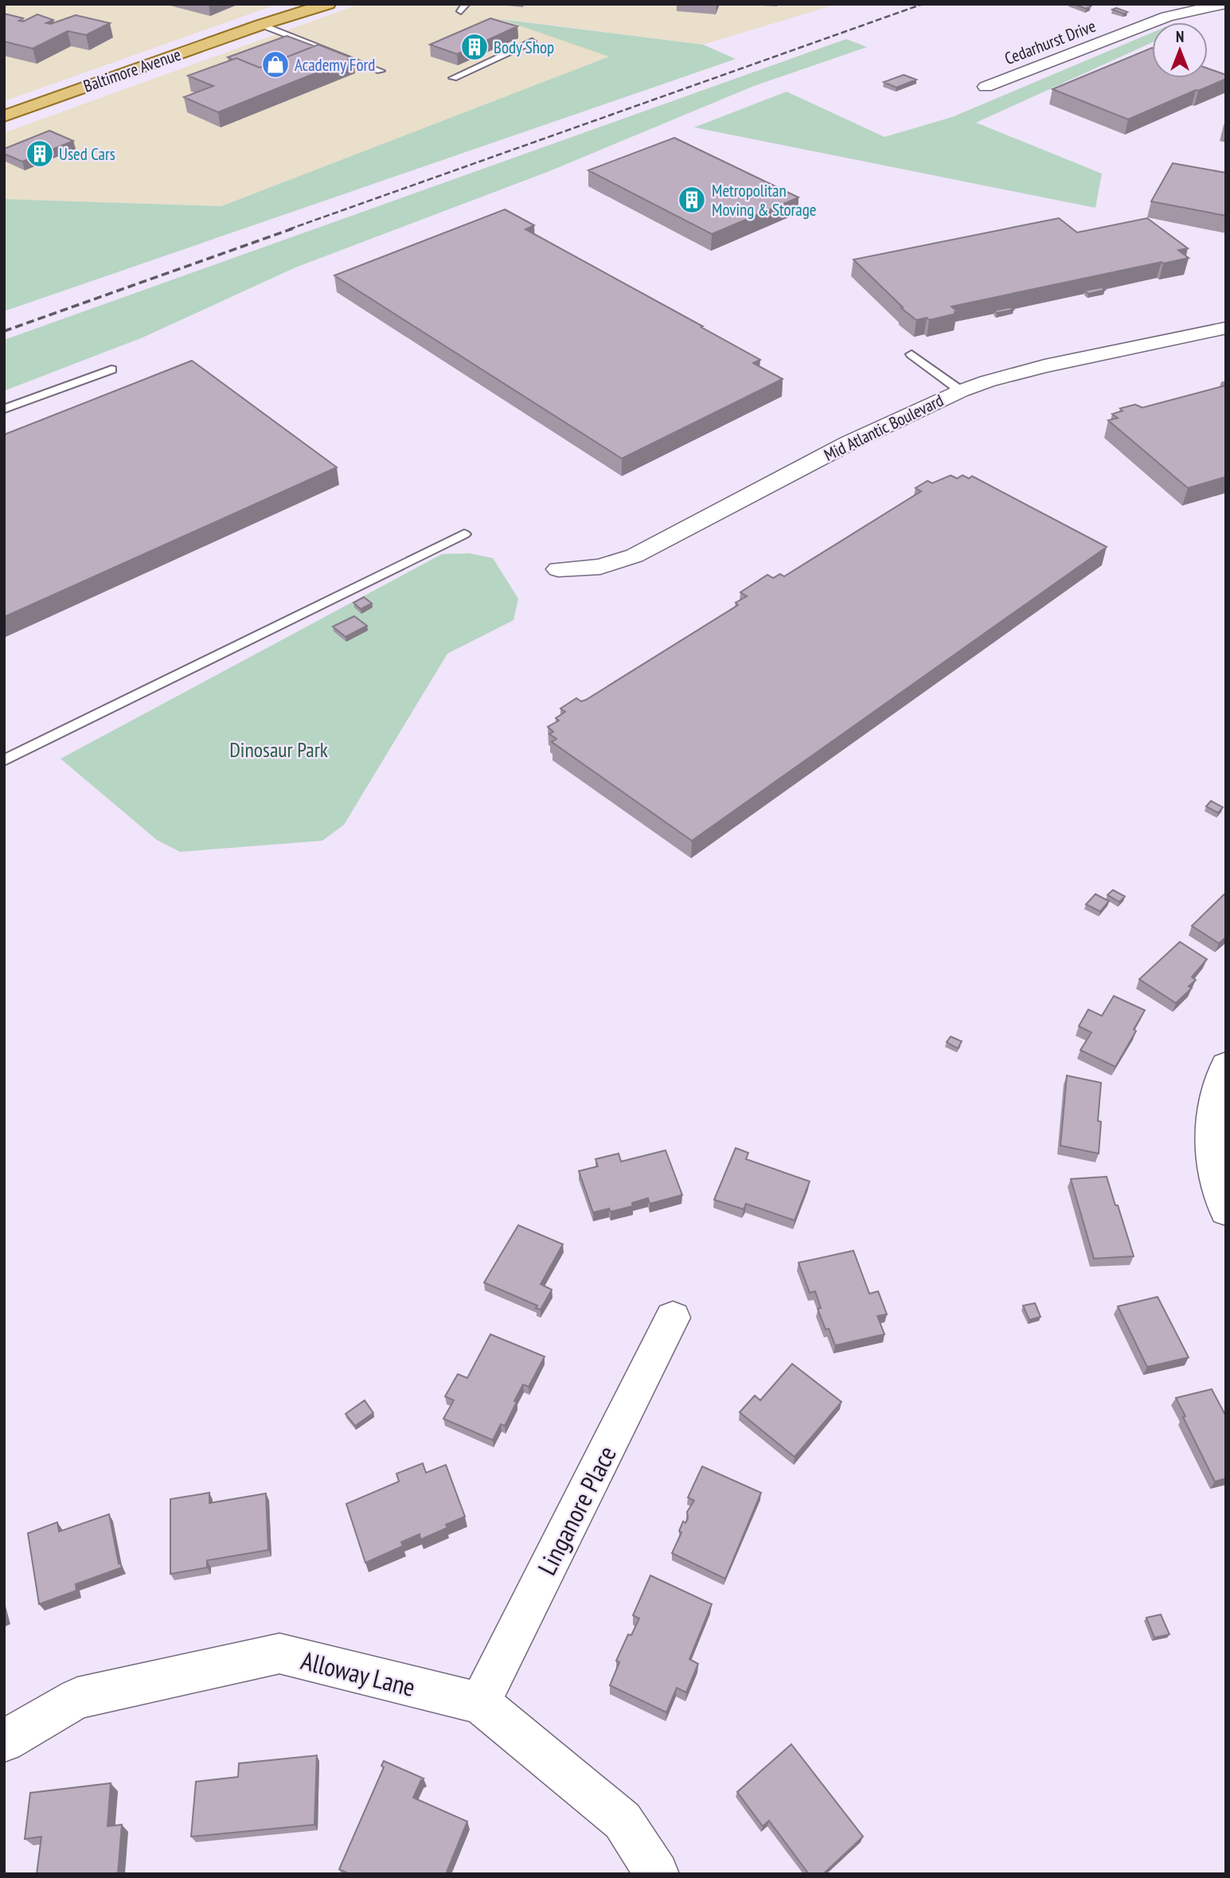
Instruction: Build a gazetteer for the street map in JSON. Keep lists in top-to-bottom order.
{
  "streets": {
    "main road": ["Baltimore Avenue"],
    "street": [
      "Cedarhurst Drive",
      "Mid Atlantic Boulevard",
      "Linganore Place",
      "Alloway Lane"
    ]
  },
  "crossings": [
    ["Linganore Place", "Alloway Lane"]
  ],
  "parks": ["Dinosaur Park"],
  "places": {
    "building": ["Body Shop", "Used Cars", "Metropolitan Moving & Storage"],
    "shop": ["Academy Ford"]
  },
  "north": "top"
}
